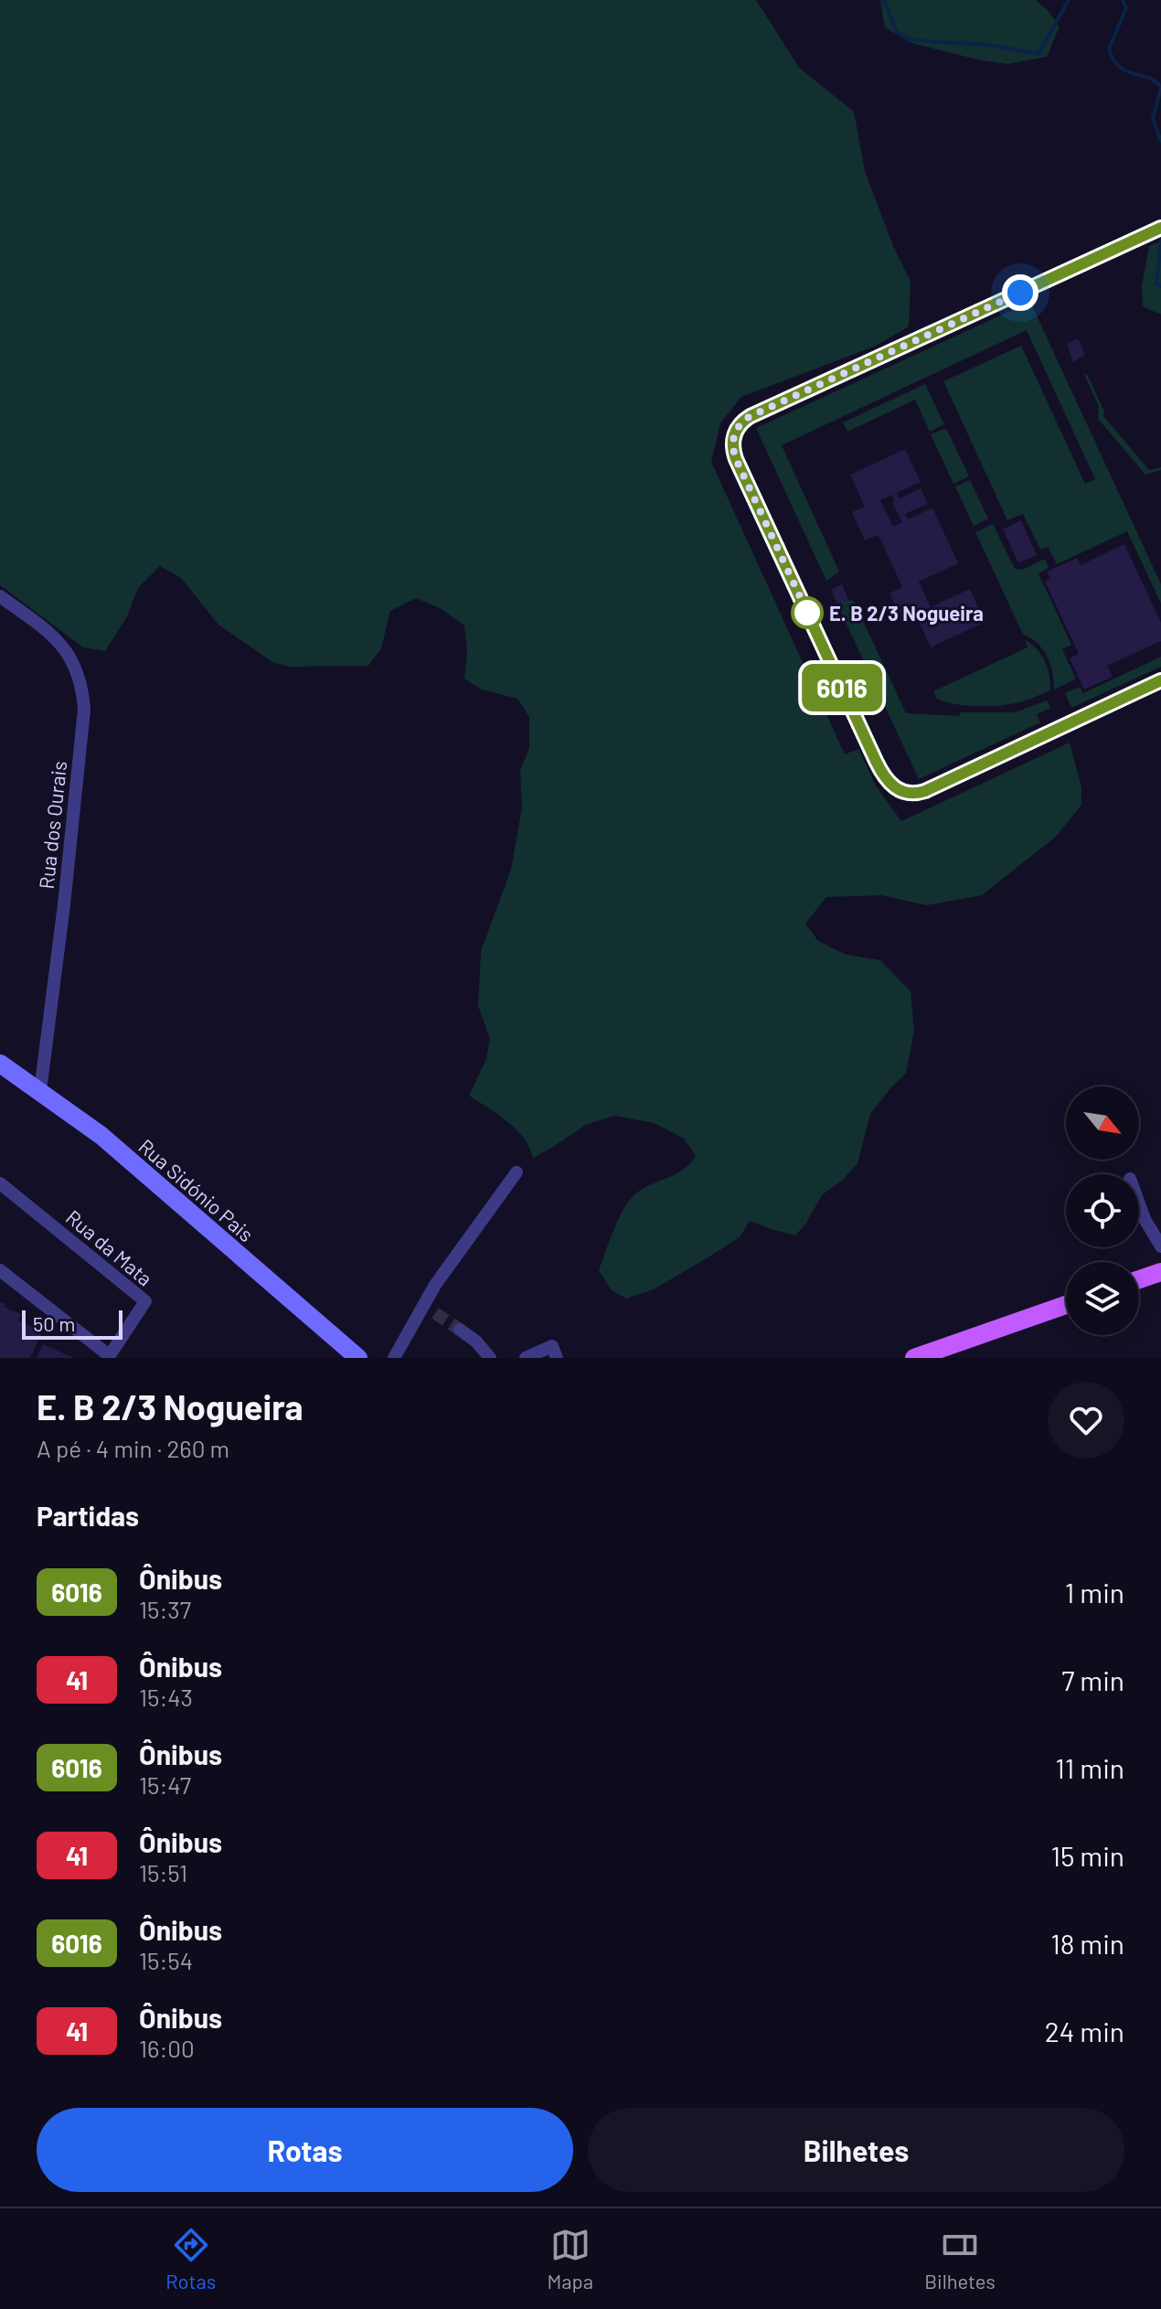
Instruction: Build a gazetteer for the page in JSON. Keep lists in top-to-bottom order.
{
  "streets": {
    "main road": ["Rua Sidónio Pais"],
    "street": ["Rua dos Ourais", "Rua da Mata"]
  },
  "crossings": [
    ["Rua dos Ourais", "Rua Sidónio Pais"]
  ],
  "places": ["E. B 2/3 Nogueira"],
  "lines": ["bus line 6016"],
  "scale_bar": "50 m",
  "north": "bottom right",
  "page": {
    "on_map": "6016",
    "scale": "50 m",
    "heading": [
      ["E. B 2/3 Nogueira", "A pé · 4 min · 260 m"],
      "Partidas"
    ],
    "list": [
      {
        "mark": "6016",
        "name": "Ônibus",
        "note": "15:37",
        "value": "1 min"
      },
      {
        "mark": "41",
        "name": "Ônibus",
        "note": "15:43",
        "value": "7 min"
      },
      {
        "mark": "6016",
        "name": "Ônibus",
        "note": "15:47",
        "value": "11 min"
      },
      {
        "mark": "41",
        "name": "Ônibus",
        "note": "15:51",
        "value": "15 min"
      },
      {
        "mark": "6016",
        "name": "Ônibus",
        "note": "15:54",
        "value": "18 min"
      },
      {
        "mark": "41",
        "name": "Ônibus",
        "note": "16:00",
        "value": "24 min"
      }
    ],
    "buttons": ["Rotas", "Bilhetes"],
    "tabs": ["Rotas", "Mapa", "Bilhetes"]
  }
}
